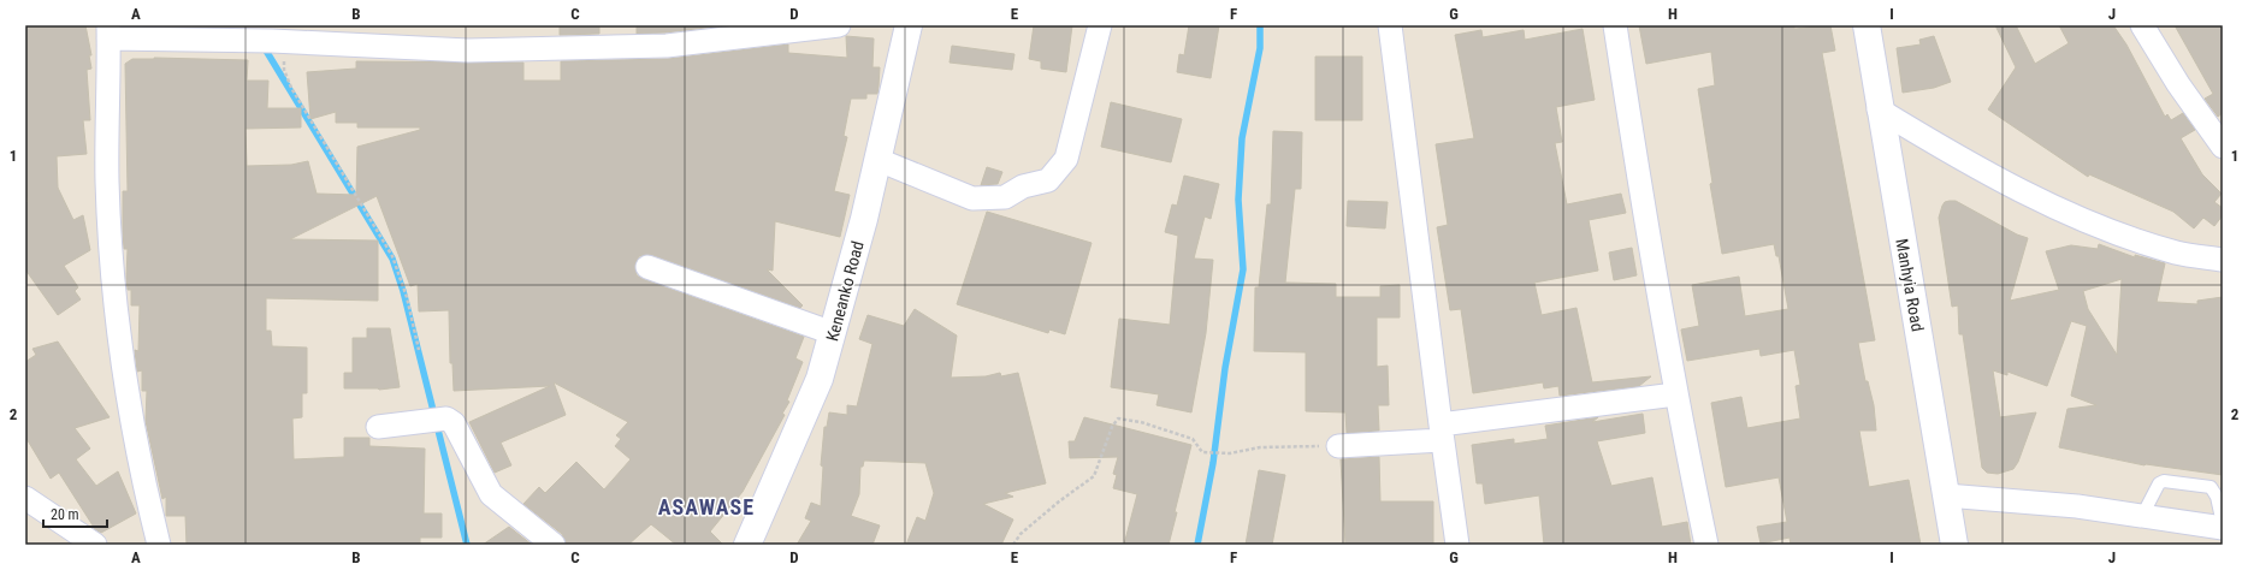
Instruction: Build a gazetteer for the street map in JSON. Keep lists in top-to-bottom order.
{
  "streets": {
    "street": ["Manhyia Road", "Keneanko Road"]
  },
  "districts": ["ASAWASE"],
  "scale_bar": "20 m",
  "grid": {
    "columns": [
      "A",
      "B",
      "C",
      "D",
      "E",
      "F",
      "G",
      "H",
      "I",
      "J"
    ],
    "rows": ["1", "2"]
  }
}
